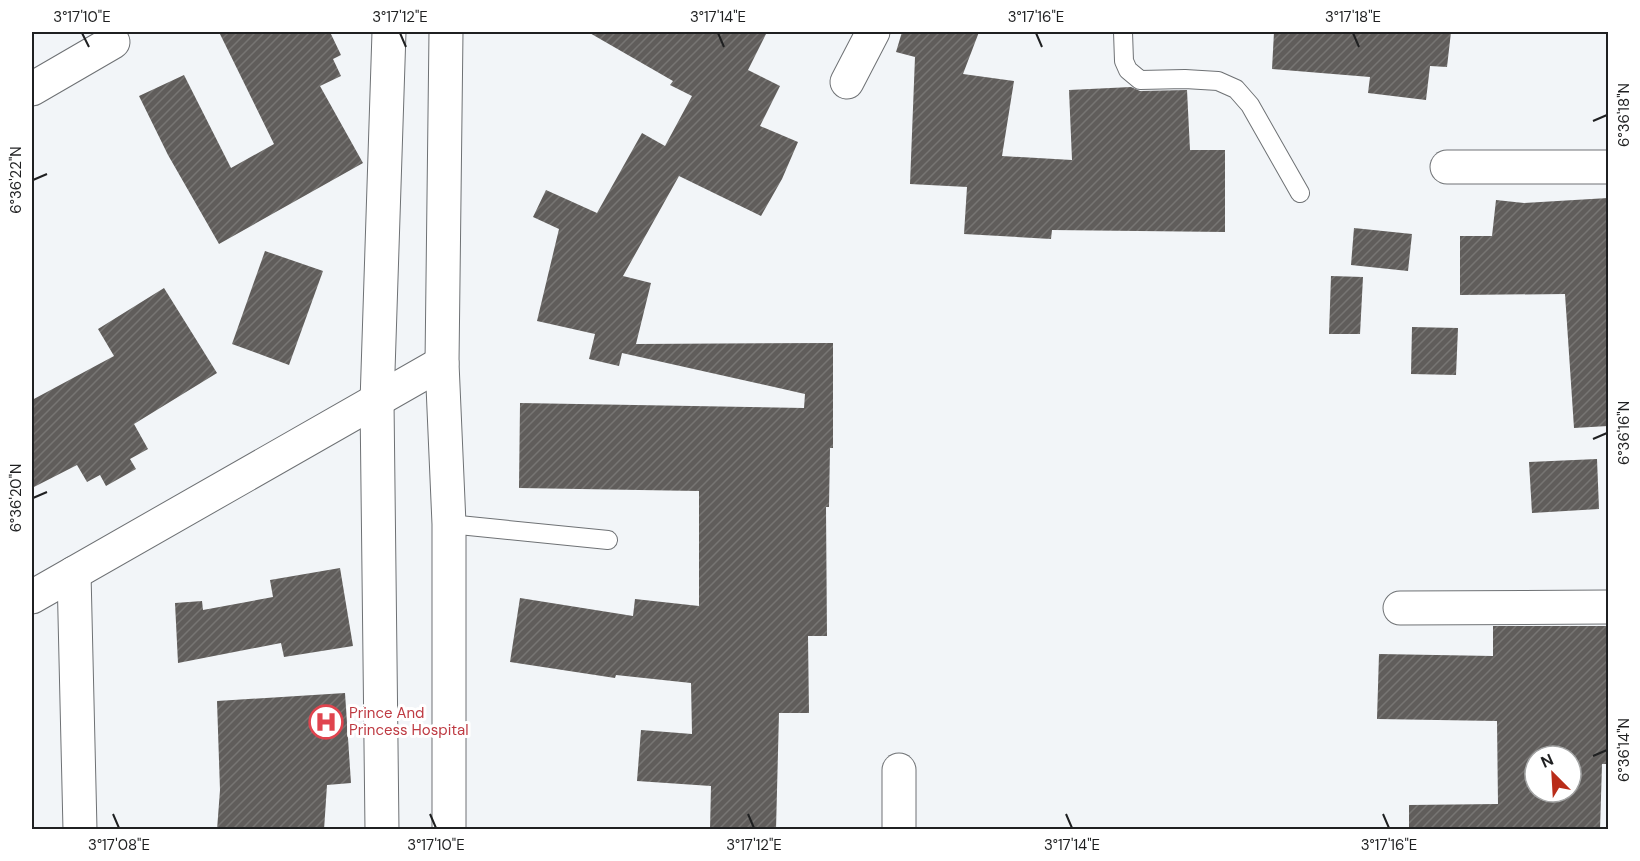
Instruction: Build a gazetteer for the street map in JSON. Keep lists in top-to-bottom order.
{
  "places": {
    "hospital": ["Prince And Princess Hospital"]
  },
  "north": "top left",
  "coordinates": [
    "3°17'10\"E",
    "3°17'12\"E",
    "3°17'14\"E",
    "3°17'16\"E",
    "3°17'18\"E",
    "6°36'18\"N",
    "6°36'22\"N",
    "6°36'16\"N",
    "6°36'20\"N",
    "6°36'14\"N",
    "3°17'08\"E"
  ]
}
